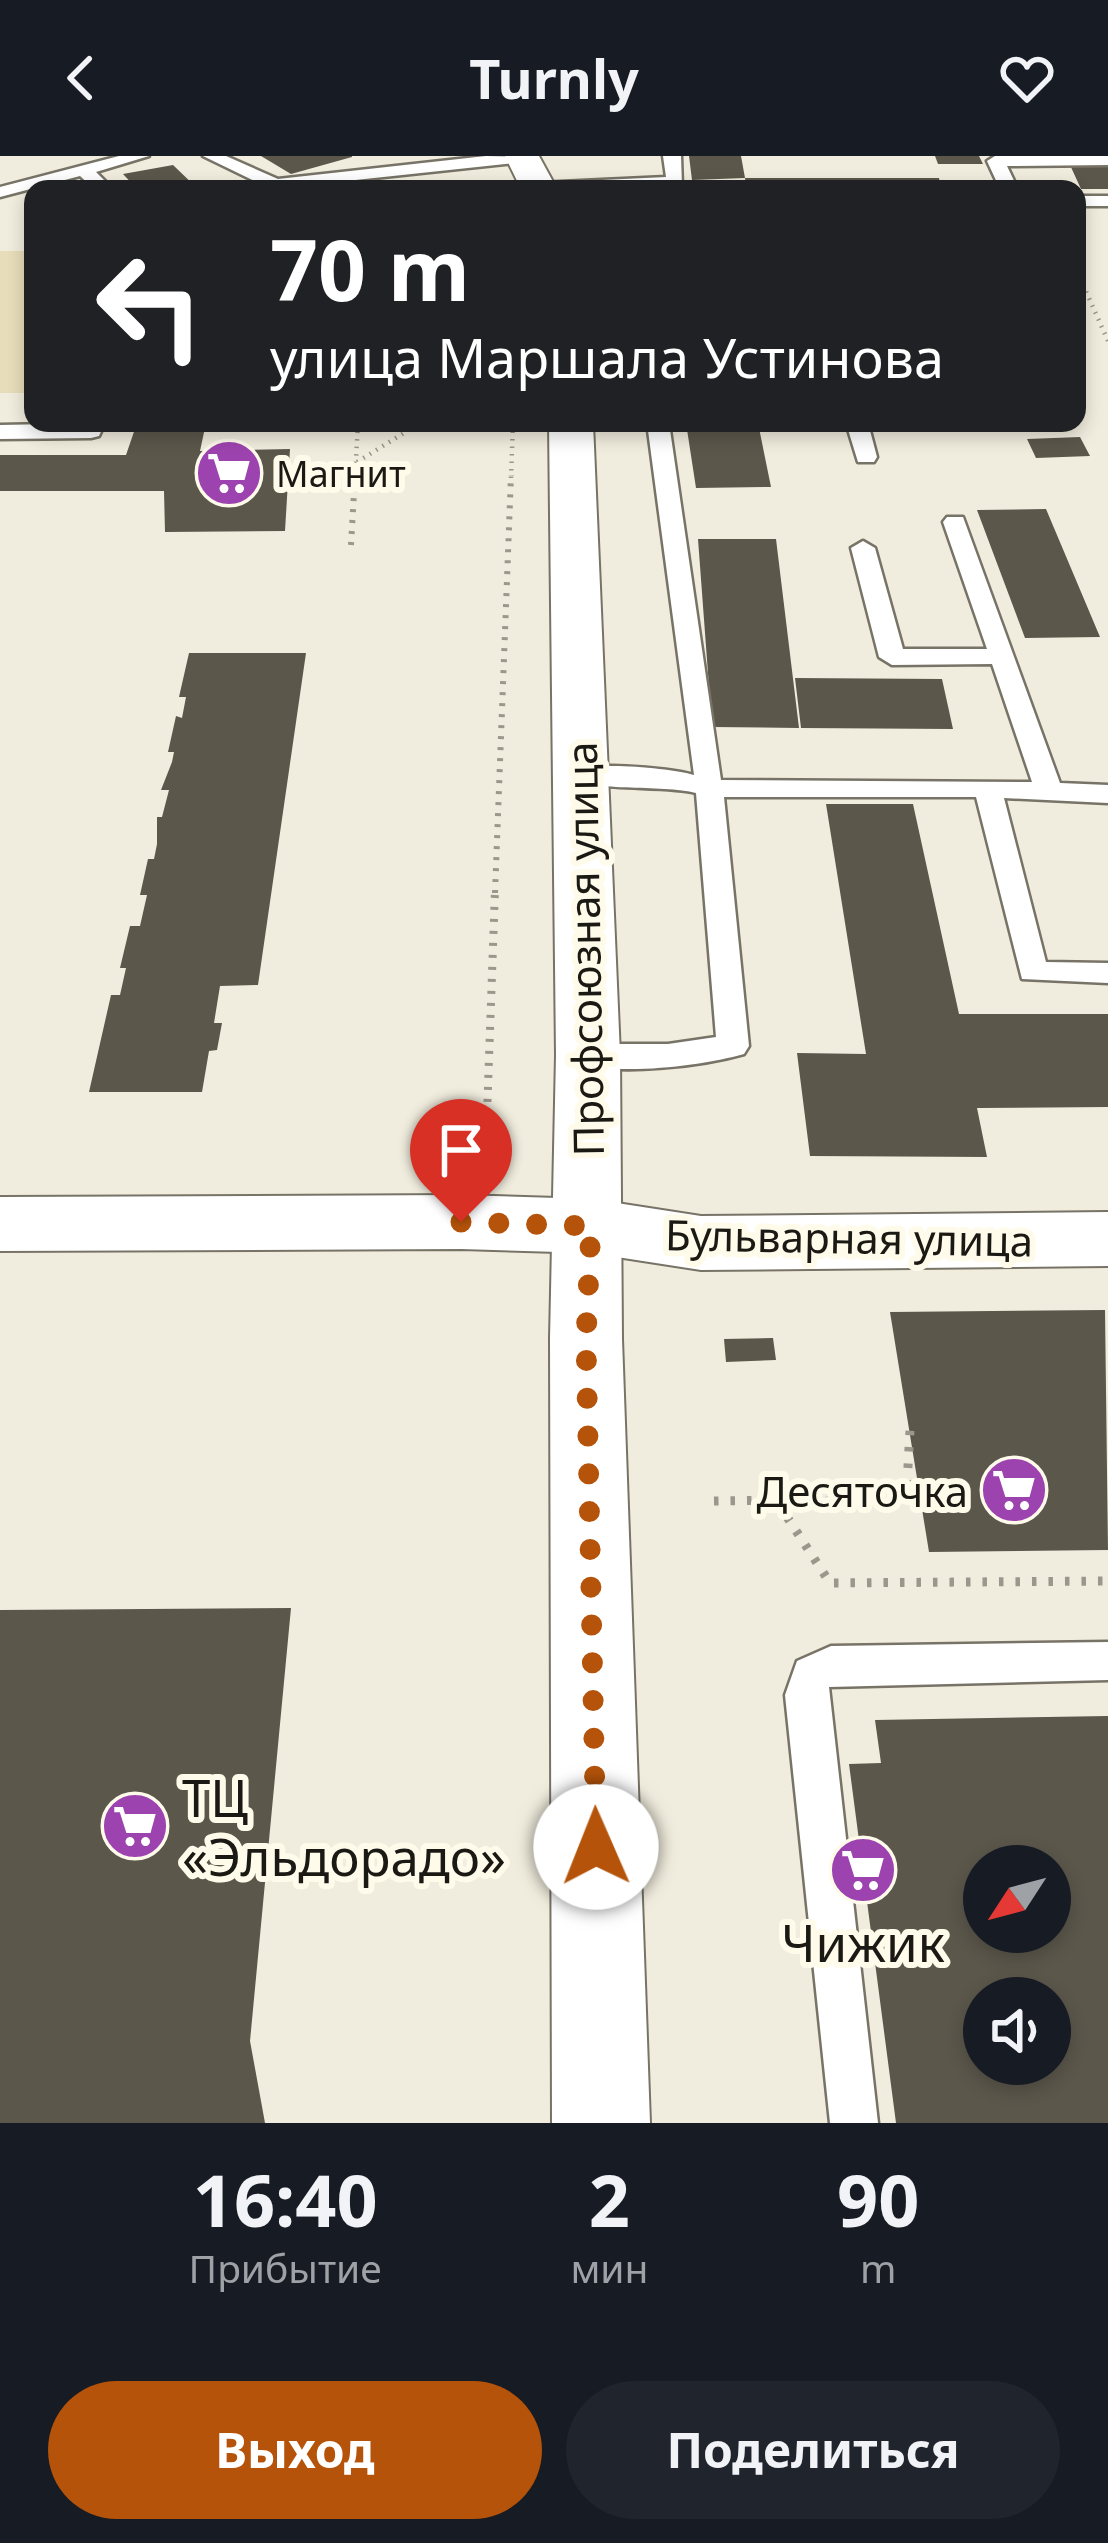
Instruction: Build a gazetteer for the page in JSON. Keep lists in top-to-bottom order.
{
  "streets": {
    "main road": ["Профсоюзная улица", "Бульварная улица"]
  },
  "crossings": [
    ["Профсоюзная улица", "Бульварная улица"]
  ],
  "places": {
    "supermarket": [
      "Магнит",
      "Десяточка",
      "ТЦ «Эльдорадо»",
      "Чижик"
    ]
  },
  "north": "bottom left",
  "page": {
    "header": "Turnly",
    "turn": ["70 m", "улица Маршала Устинова"],
    "eta": [
      "16:40",
      "Прибытие",
      "2",
      "мин",
      "90",
      "m"
    ],
    "buttons": ["Выход", "Поделиться"]
  }
}
